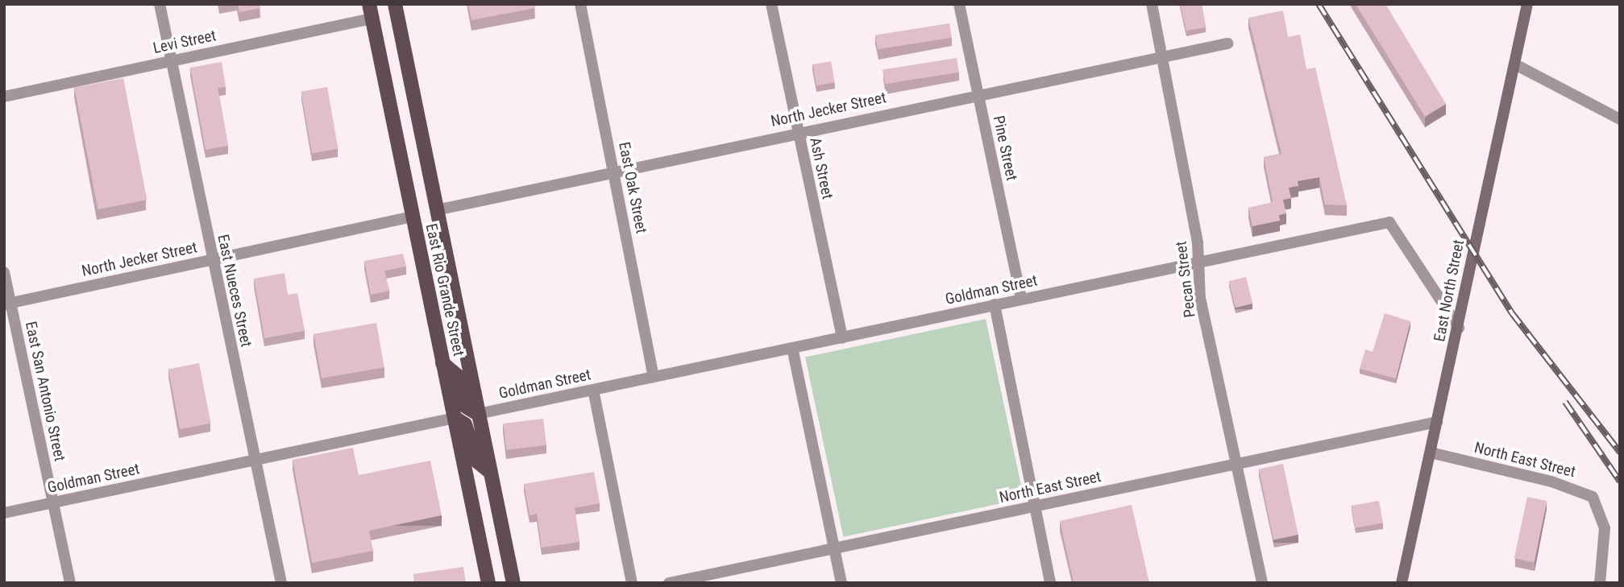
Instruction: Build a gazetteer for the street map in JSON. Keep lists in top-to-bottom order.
{
  "streets": {
    "main road": ["East Rio Grande Street"],
    "street": [
      "Levi Street",
      "North Jecker Street",
      "Pine Street",
      "Ash Street",
      "East Oak Street",
      "Pecan Street",
      "Goldman Street",
      "East Nueces Street",
      "East North Street",
      "East San Antonio Street",
      "North East Street"
    ]
  },
  "crossings": [
    ["Levi Street", "East Rio Grande Street"],
    ["Levi Street", "East Nueces Street"],
    ["North Jecker Street", "Pine Street"],
    ["North Jecker Street", "Ash Street"],
    ["North Jecker Street", "East Oak Street"],
    ["North Jecker Street", "Pecan Street"],
    ["North Jecker Street", "East Rio Grande Street"],
    ["North Jecker Street", "East Nueces Street"],
    ["North Jecker Street", "East San Antonio Street"],
    ["Pine Street", "Goldman Street"],
    ["Ash Street", "Goldman Street"],
    ["East Oak Street", "Goldman Street"],
    ["Pecan Street", "Goldman Street"],
    ["Pecan Street", "North East Street"],
    ["East Rio Grande Street", "Goldman Street"],
    ["Goldman Street", "East Nueces Street"],
    ["Goldman Street", "East North Street"],
    ["Goldman Street", "East San Antonio Street"],
    ["East North Street", "North East Street"]
  ]
}
